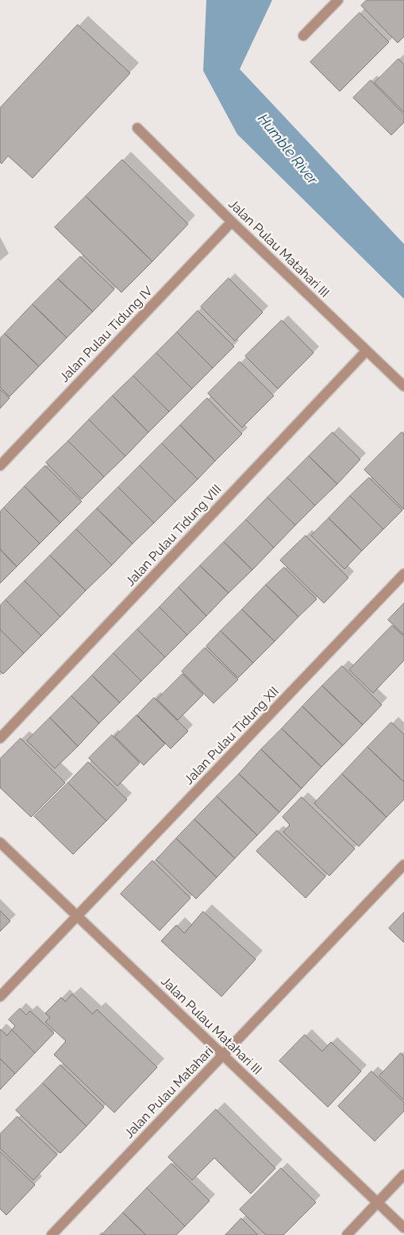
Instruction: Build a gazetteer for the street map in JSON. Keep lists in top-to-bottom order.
{
  "streets": {
    "street": [
      "Jalan Pulau Matahari III",
      "Jalan Pulau Tidung IV",
      "Jalan Pulau Tidung VIII",
      "Jalan Pulau Tidung XII",
      "Jalan Pulau Matahari"
    ]
  },
  "crossings": [
    ["Jalan Pulau Matahari III", "Jalan Pulau Tidung IV"],
    ["Jalan Pulau Matahari III", "Jalan Pulau Tidung VIII"],
    ["Jalan Pulau Matahari III", "Jalan Pulau Tidung XII"],
    ["Jalan Pulau Matahari III", "Jalan Pulau Matahari"]
  ],
  "water": ["Humble River"]
}
